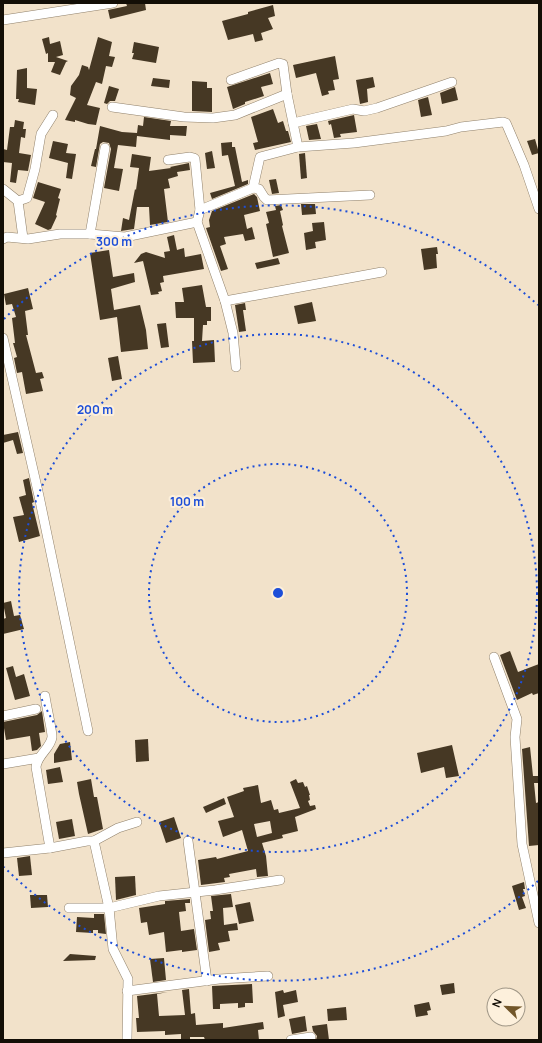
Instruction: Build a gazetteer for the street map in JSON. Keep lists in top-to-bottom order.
{
  "north": "top left",
  "rings": ["300 m", "200 m", "100 m"]
}
